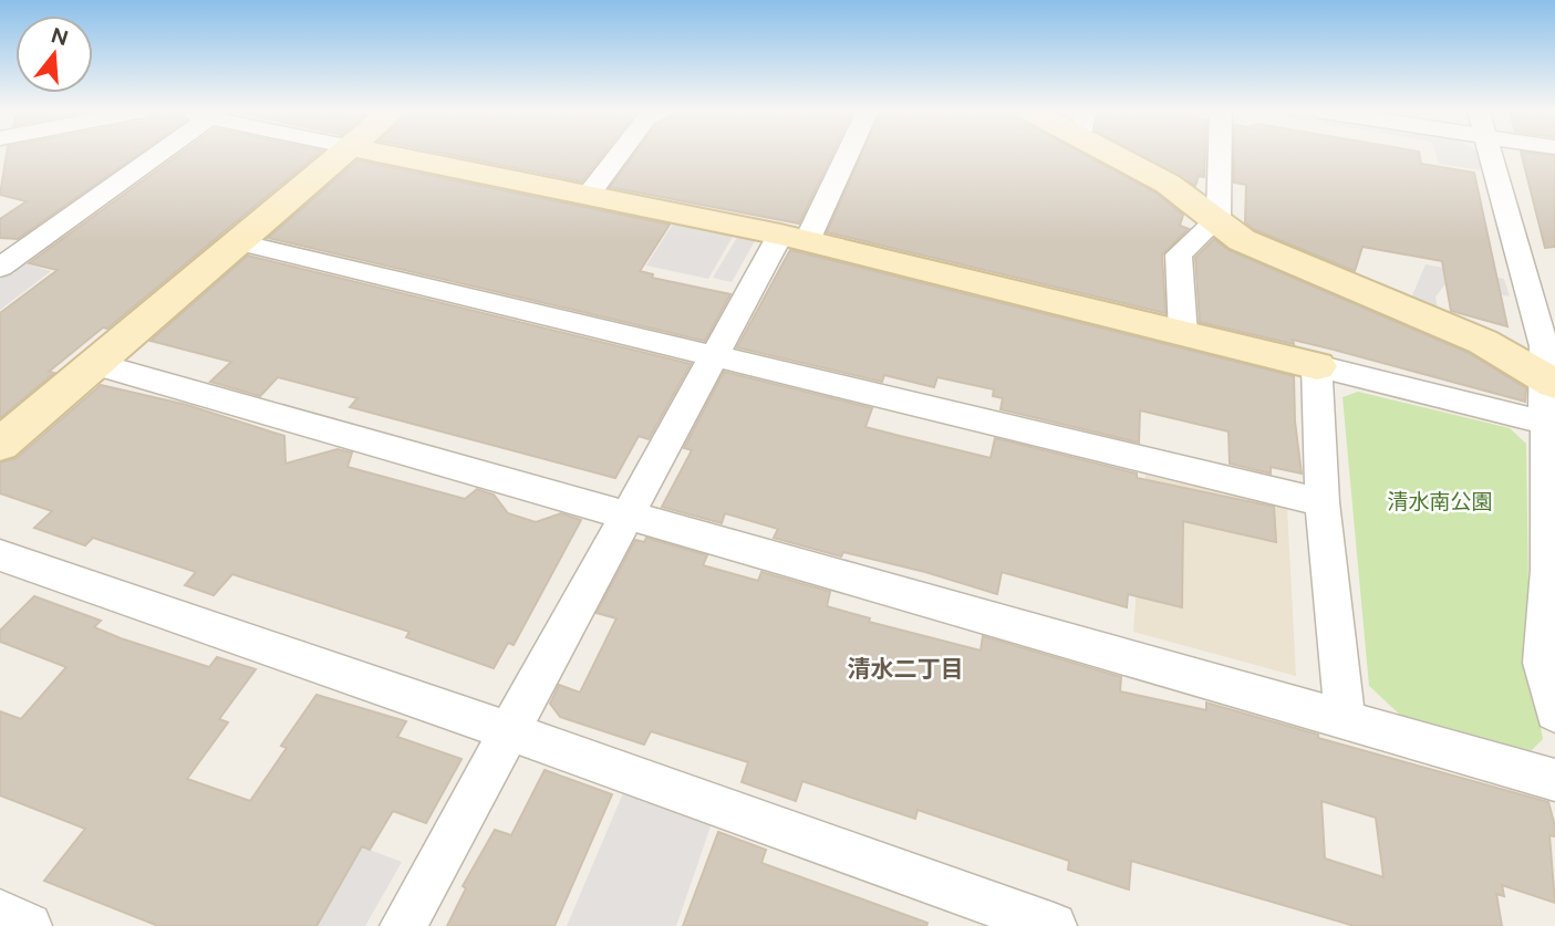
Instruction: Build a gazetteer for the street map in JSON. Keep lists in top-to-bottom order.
{
  "districts": ["清水二丁目"],
  "parks": ["清水南公園"],
  "north": "top"
}
